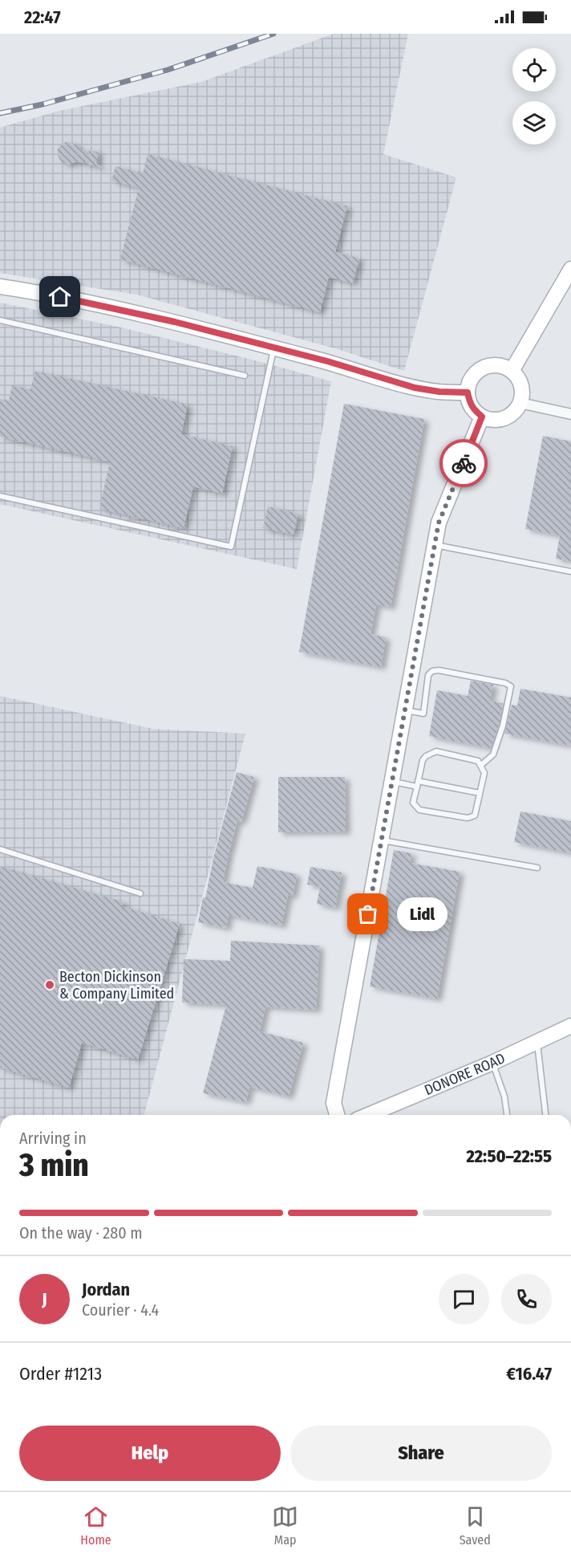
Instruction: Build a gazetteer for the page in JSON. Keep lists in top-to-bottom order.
{
  "streets": {
    "street": ["DONORE ROAD"]
  },
  "places": ["Lidl", "Becton Dickinson & Company Limited"],
  "page": {
    "status": "22:47",
    "bubble": "Lidl",
    "heading": ["3 min", "Arriving in", "22:50–22:55"],
    "panel": [
      "Jordan",
      "Courier · 4.4",
      "Order #1213",
      "€16.47"
    ],
    "bar": "On the way · 280 m",
    "round": "J",
    "buttons": ["Help", "Share"],
    "tabs": ["Home", "Map", "Saved"]
  }
}
